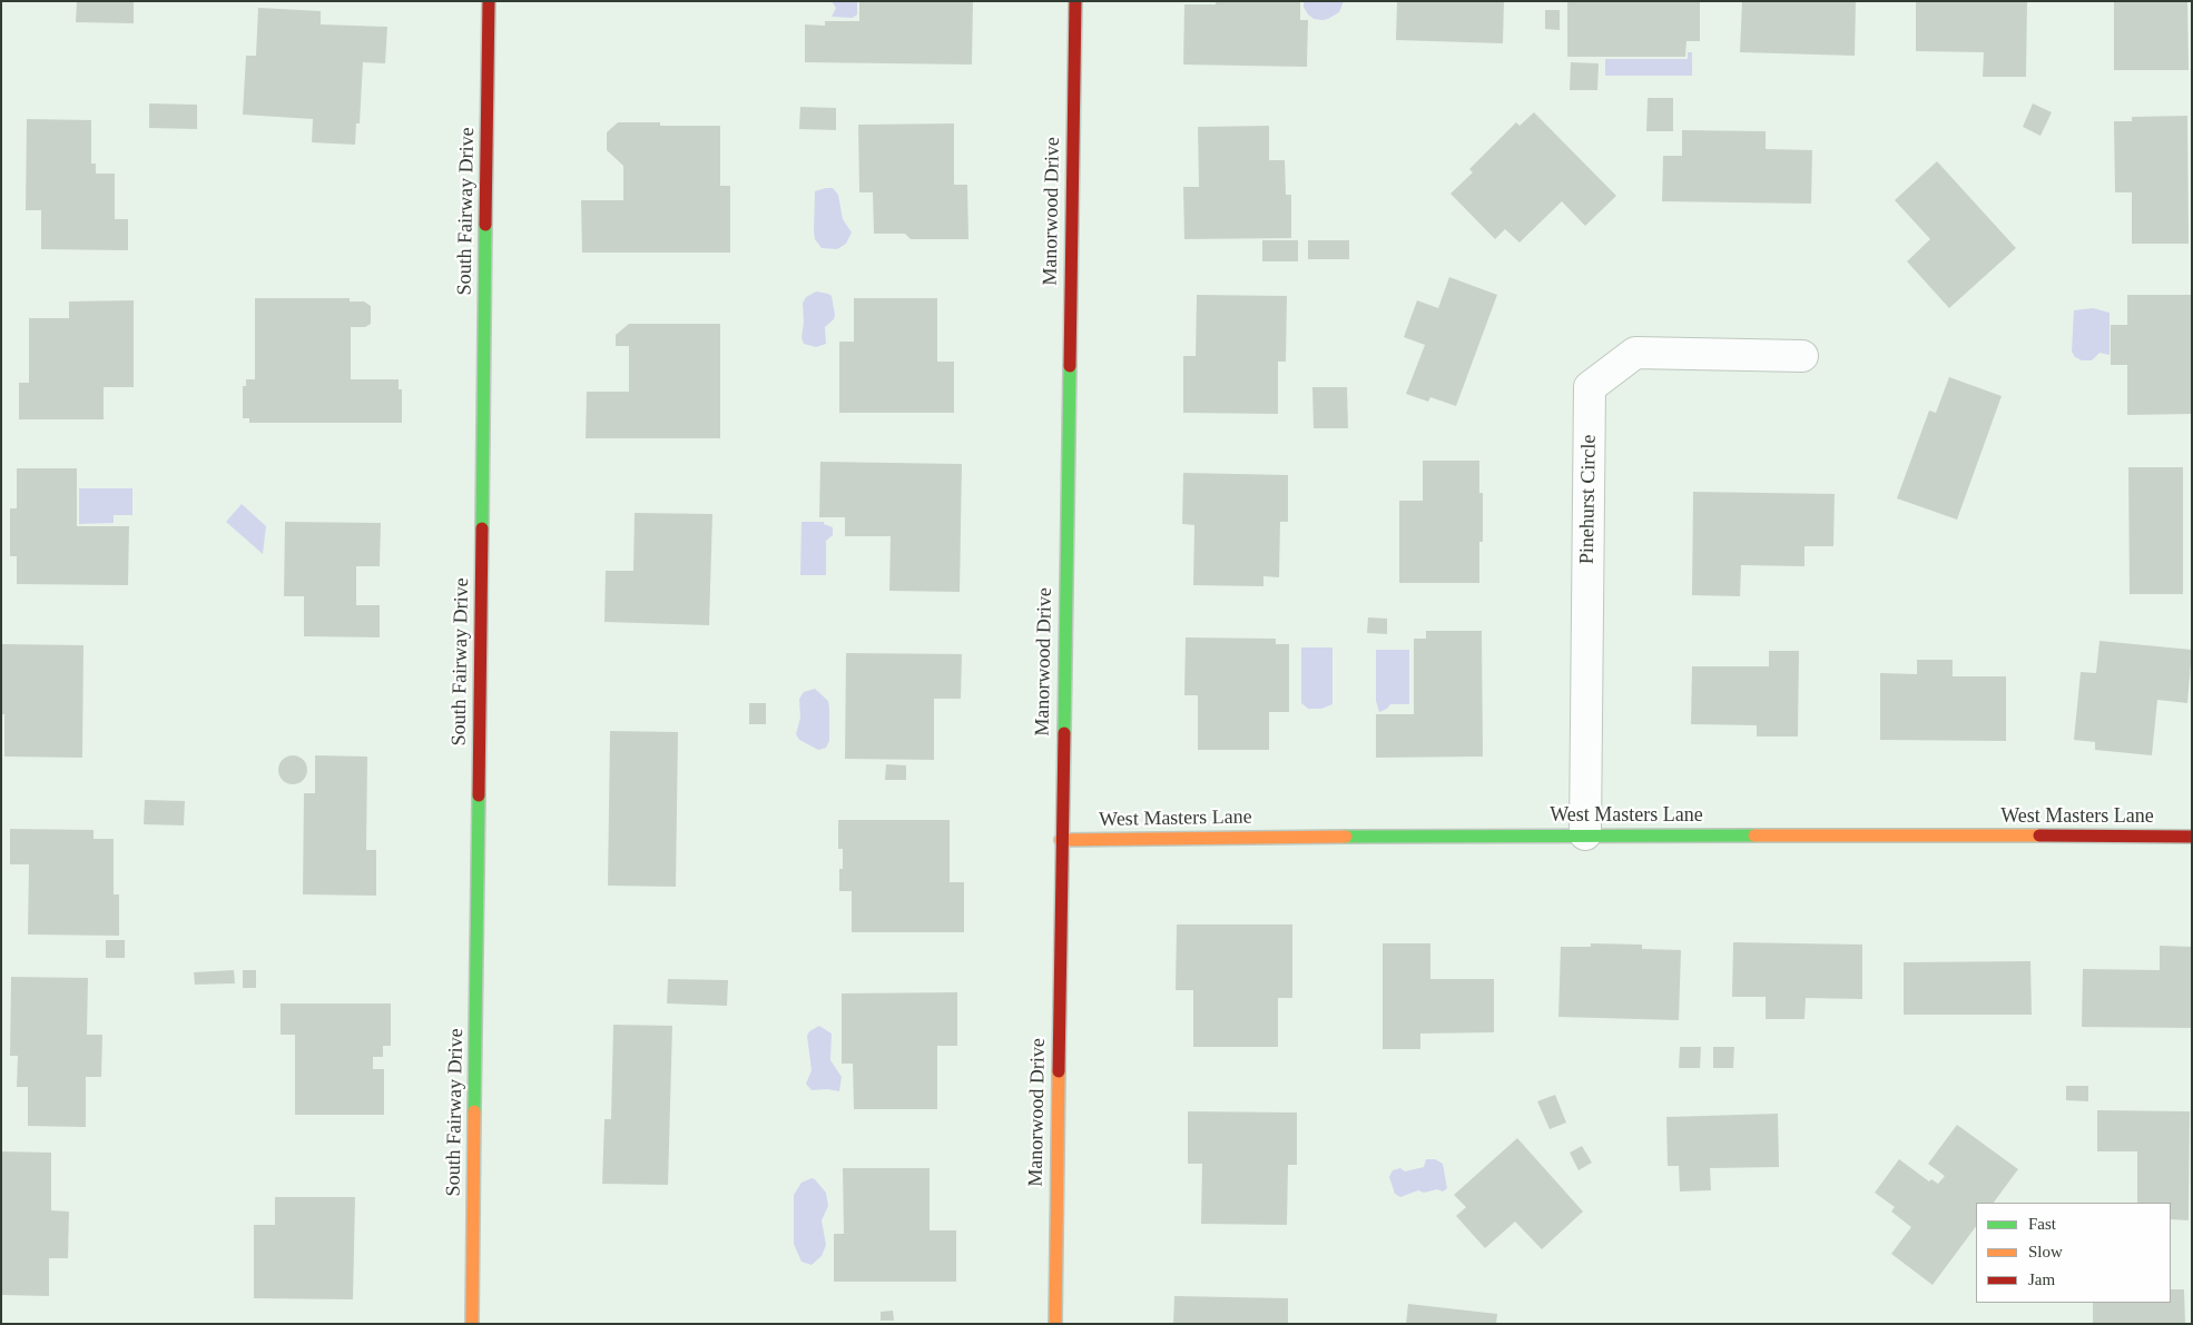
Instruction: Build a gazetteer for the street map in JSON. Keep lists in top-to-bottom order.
{
  "streets": {
    "street": [
      "South Fairway Drive",
      "Manorwood Drive",
      "Pinehurst Circle",
      "West Masters Lane"
    ]
  },
  "crossings": [
    ["Manorwood Drive", "West Masters Lane"],
    ["Pinehurst Circle", "West Masters Lane"]
  ],
  "legend": ["Fast", "Slow", "Jam"]
}
